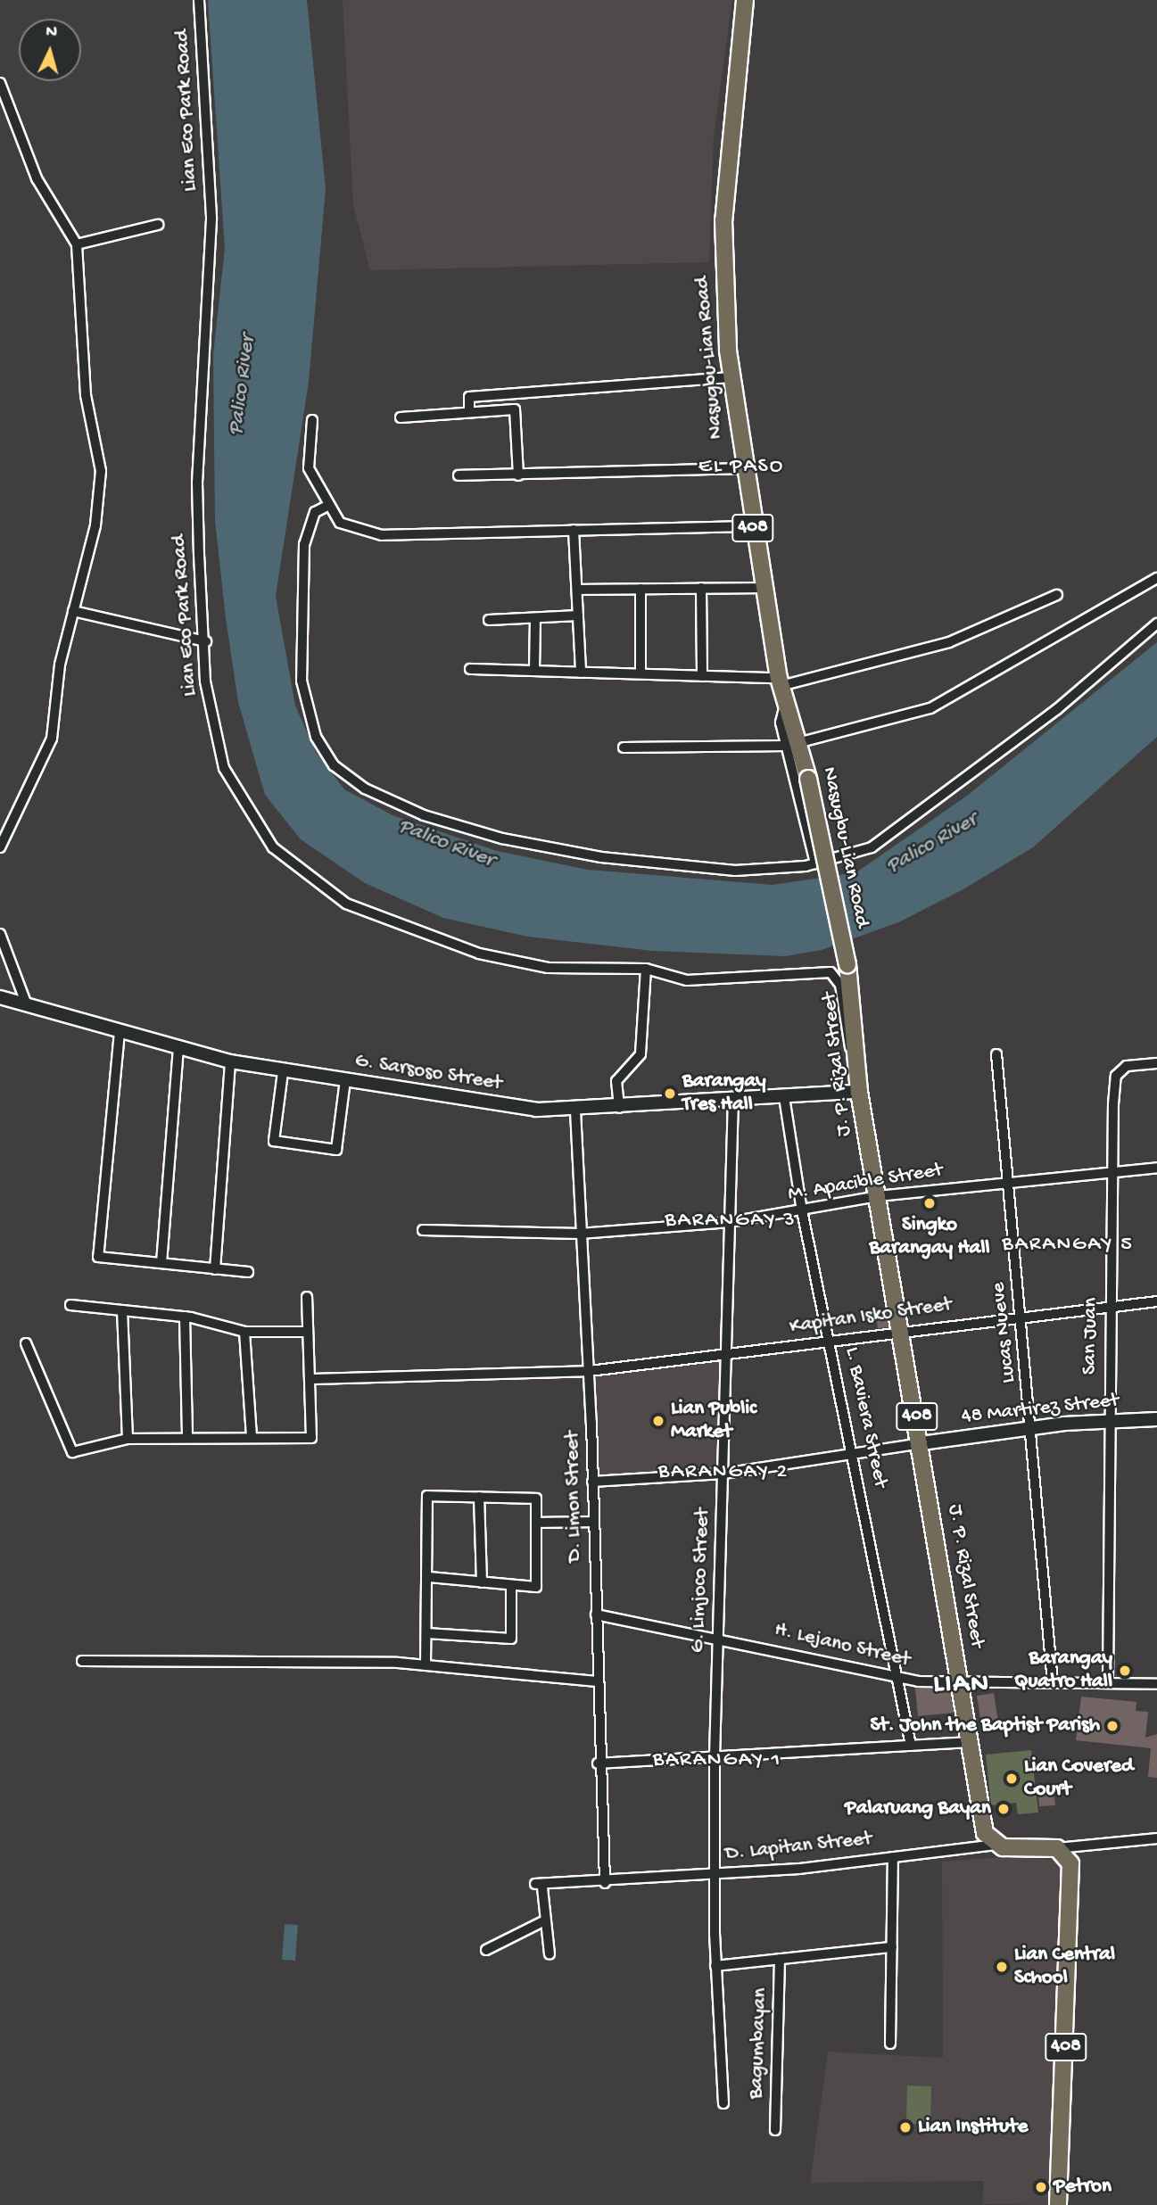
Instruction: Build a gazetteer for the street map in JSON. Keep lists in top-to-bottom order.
{
  "streets": {
    "main road": ["Nasugbu-Lian Road", "408", "J. P. Rizal Street"],
    "street": [
      "Lian Eco Park Road",
      "G. Sarsoso Street",
      "M. Apacible Street",
      "Kapitan Isko Street",
      "Lucas Nueve",
      "San Juan",
      "48 Martirez Street",
      "L. Baviera Street",
      "D. Limon Street",
      "G. Limjoco Street",
      "H. Lejano Street",
      "D. Lapitan Street",
      "Bagumbayan"
    ]
  },
  "crossings": [
    ["Lian Eco Park Road", "J. P. Rizal Street"],
    ["Nasugbu-Lian Road", "J. P. Rizal Street"],
    ["J. P. Rizal Street", "G. Sarsoso Street"],
    ["J. P. Rizal Street", "M. Apacible Street"],
    ["J. P. Rizal Street", "Kapitan Isko Street"],
    ["J. P. Rizal Street", "48 Martirez Street"],
    ["J. P. Rizal Street", "H. Lejano Street"],
    ["J. P. Rizal Street", "D. Lapitan Street"],
    ["G. Sarsoso Street", "L. Baviera Street"],
    ["G. Sarsoso Street", "D. Limon Street"],
    ["G. Sarsoso Street", "G. Limjoco Street"],
    ["M. Apacible Street", "Lucas Nueve"],
    ["M. Apacible Street", "San Juan"],
    ["M. Apacible Street", "L. Baviera Street"],
    ["M. Apacible Street", "D. Limon Street"],
    ["M. Apacible Street", "G. Limjoco Street"],
    ["Kapitan Isko Street", "Lucas Nueve"],
    ["Kapitan Isko Street", "San Juan"],
    ["Kapitan Isko Street", "L. Baviera Street"],
    ["Kapitan Isko Street", "D. Limon Street"],
    ["Kapitan Isko Street", "G. Limjoco Street"],
    ["Lucas Nueve", "48 Martirez Street"],
    ["Lucas Nueve", "H. Lejano Street"],
    ["San Juan", "48 Martirez Street"],
    ["San Juan", "H. Lejano Street"],
    ["48 Martirez Street", "L. Baviera Street"],
    ["48 Martirez Street", "D. Limon Street"],
    ["48 Martirez Street", "G. Limjoco Street"],
    ["L. Baviera Street", "H. Lejano Street"],
    ["D. Limon Street", "H. Lejano Street"],
    ["D. Limon Street", "D. Lapitan Street"],
    ["G. Limjoco Street", "H. Lejano Street"],
    ["G. Limjoco Street", "D. Lapitan Street"],
    ["G. Limjoco Street", "Bagumbayan"]
  ],
  "districts": [
    "EL PASO",
    "BARANGAY 3",
    "BARANGAY 5",
    "BARANGAY 2",
    "LIAN",
    "BARANGAY 1"
  ],
  "water": ["Palico River"],
  "places": [
    "Barangay Tres Hall",
    "Singko Barangay Hall",
    "Lian Public Market",
    "Barangay Quatro Hall",
    "St. John the Baptist Parish",
    "Lian Covered Court",
    "Palaruang Bayan",
    "Lian Central School",
    "Lian Institute",
    "Petron"
  ],
  "north": "top"
}
